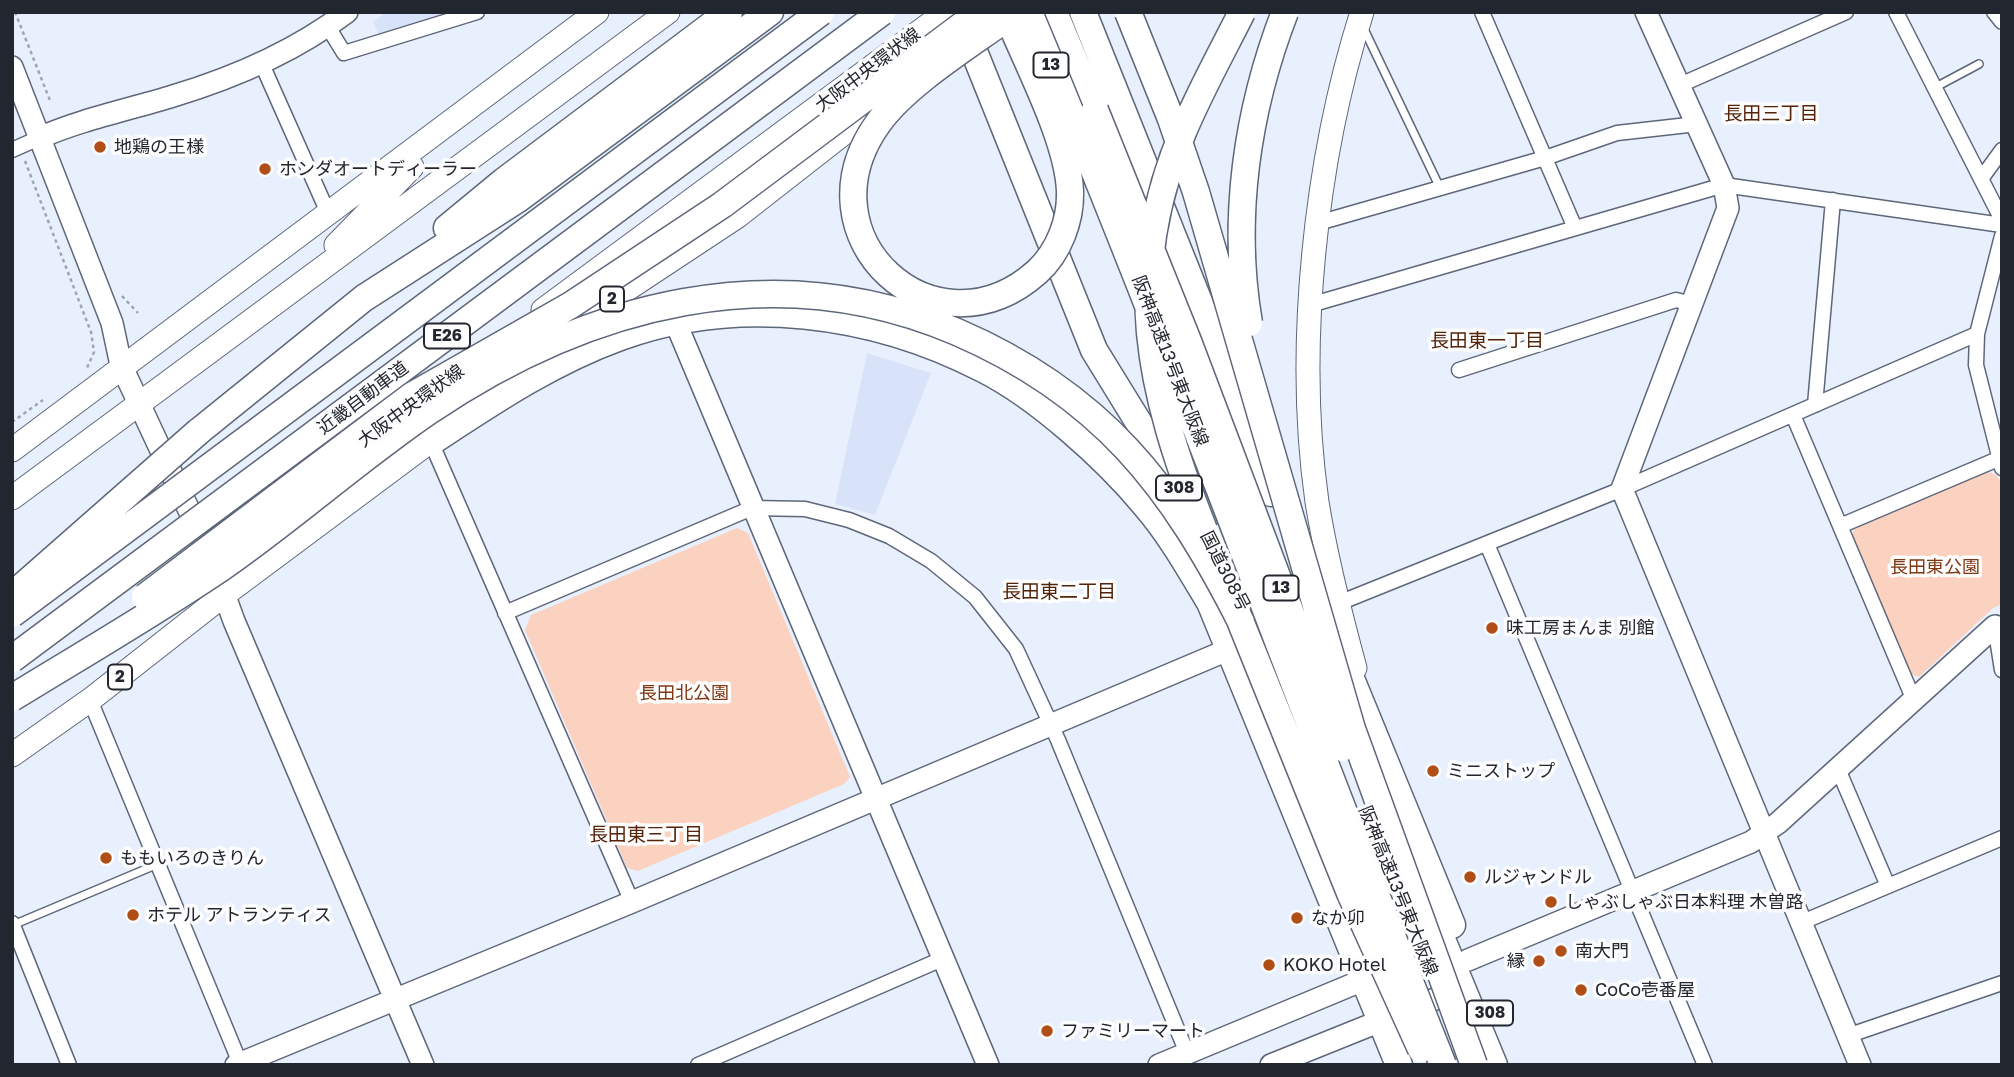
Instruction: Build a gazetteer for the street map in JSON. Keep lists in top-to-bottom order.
{
  "streets": {
    "highway": [
      "13",
      "E26",
      "阪神高速13号東大阪線",
      "近畿自動車道",
      "308",
      "国道308号"
    ],
    "main road": ["大阪中央環状線", "2"]
  },
  "crossings": [
    ["2", "国道308号"],
    ["308", "国道308号"]
  ],
  "districts": [
    "長田三丁目",
    "長田東一丁目",
    "長田東二丁目",
    "長田東三丁目"
  ],
  "parks": ["長田東公園", "長田北公園"],
  "places": [
    "地鶏の王様",
    "ホンダオートディーラー",
    "味工房まんま 別館",
    "ミニストップ",
    "ももいろのきりん",
    "ルジャンドル",
    "しゃぶしゃぶ日本料理 木曽路",
    "ホテル アトランティス",
    "なか卯",
    "南大門",
    "縁",
    "KOKO Hotel",
    "CoCo壱番屋",
    "ファミリーマート"
  ]
}
